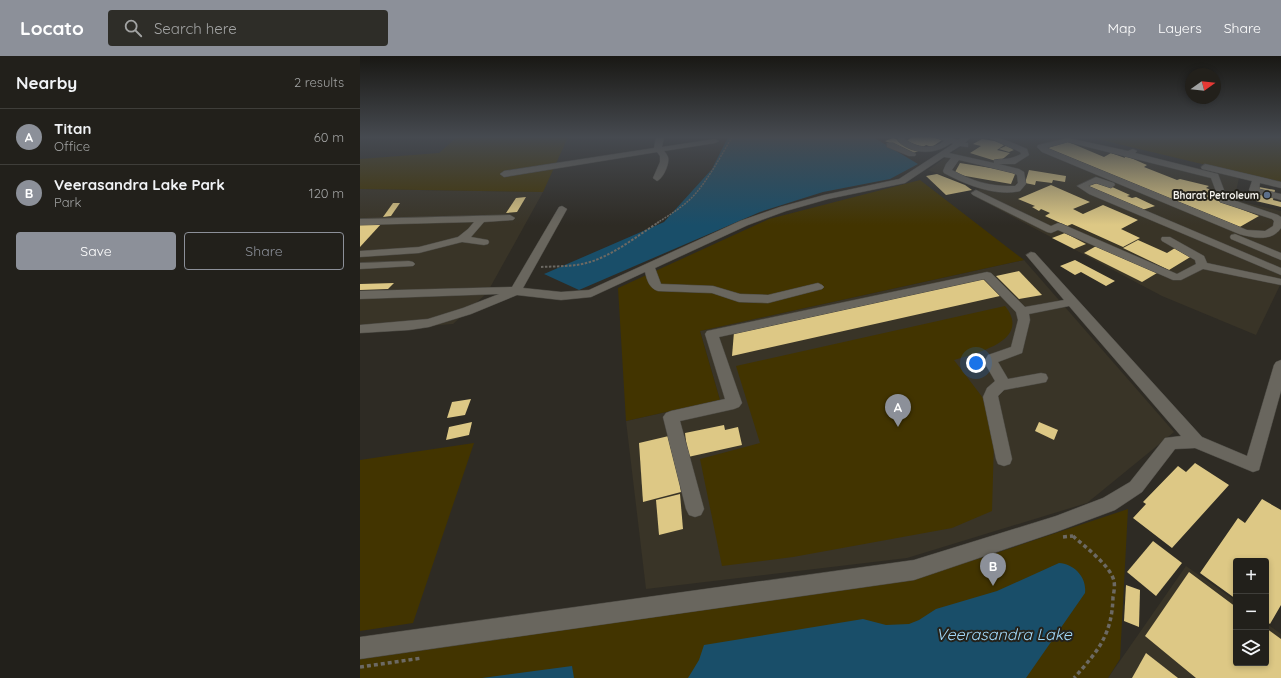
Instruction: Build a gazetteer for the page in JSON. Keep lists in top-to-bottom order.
{
  "water": ["Veerasandra Lake"],
  "places": ["Bharat Petroleum"],
  "north": "right",
  "page": {
    "header": "Locato",
    "search": "Search here",
    "nav": ["Map", "Layers", "Share"],
    "heading": ["Nearby", "2 results"],
    "list": [
      {
        "mark": "A",
        "name": "Titan",
        "note": "Office",
        "value": "60 m"
      },
      {
        "mark": "B",
        "name": "Veerasandra Lake Park",
        "note": "Park",
        "value": "120 m"
      }
    ],
    "buttons": ["Save", "Share"],
    "pins": ["A", "B"],
    "map_buttons": ["+", "−"]
  }
}
